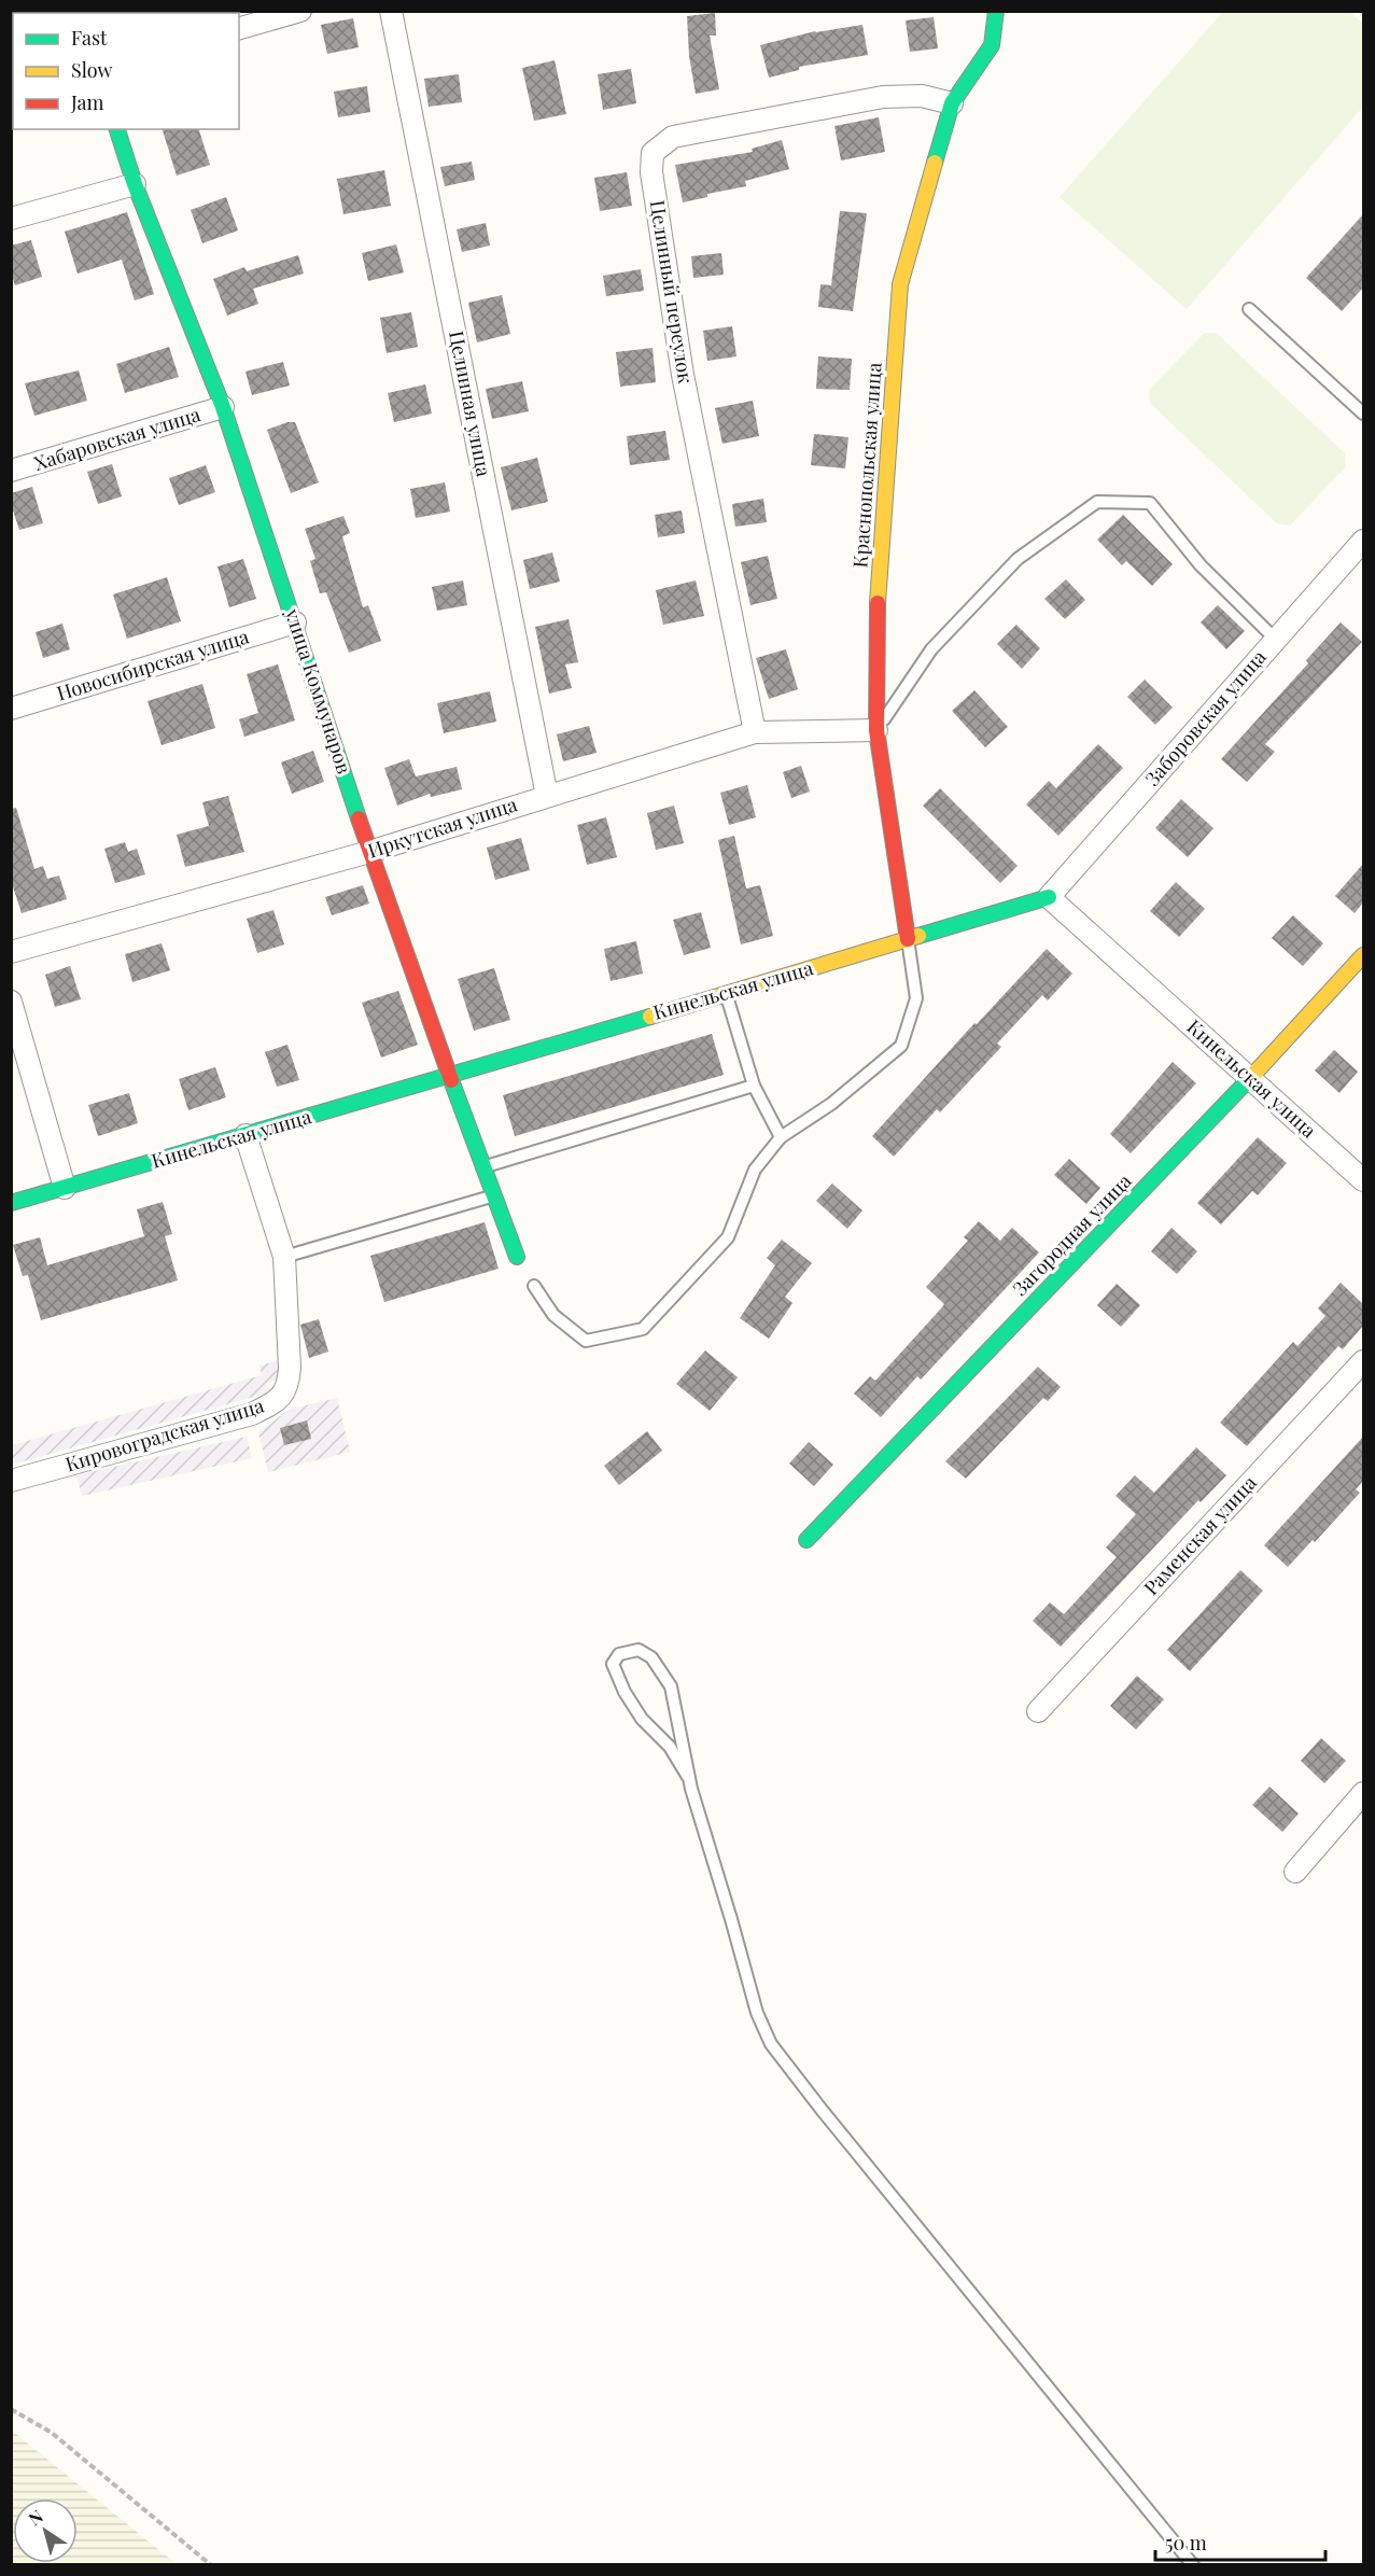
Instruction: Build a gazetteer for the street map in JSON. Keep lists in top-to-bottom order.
{
  "streets": {
    "street": [
      "Целинный переулок",
      "Целинная улица",
      "Хабаровская улица",
      "Краснопольская улица",
      "Новосибирская улица",
      "улица Коммунаров",
      "Заборовская улица",
      "Иркутская улица",
      "Кинельская улица",
      "Загородная улица",
      "Кировоградская улица",
      "Раменская улица"
    ]
  },
  "crossings": [
    ["Целинный переулок", "Краснопольская улица"],
    ["Целинный переулок", "Иркутская улица"],
    ["Целинная улица", "Иркутская улица"],
    ["Хабаровская улица", "улица Коммунаров"],
    ["Краснопольская улица", "Иркутская улица"],
    ["Краснопольская улица", "Кинельская улица"],
    ["Новосибирская улица", "улица Коммунаров"],
    ["улица Коммунаров", "Иркутская улица"],
    ["улица Коммунаров", "Кинельская улица"],
    ["Заборовская улица", "Кинельская улица"],
    ["Кинельская улица", "Загородная улица"],
    ["Кинельская улица", "Кировоградская улица"]
  ],
  "legend": ["Fast", "Slow", "Jam"],
  "scale_bar": "50 m",
  "north": "top left"
}
